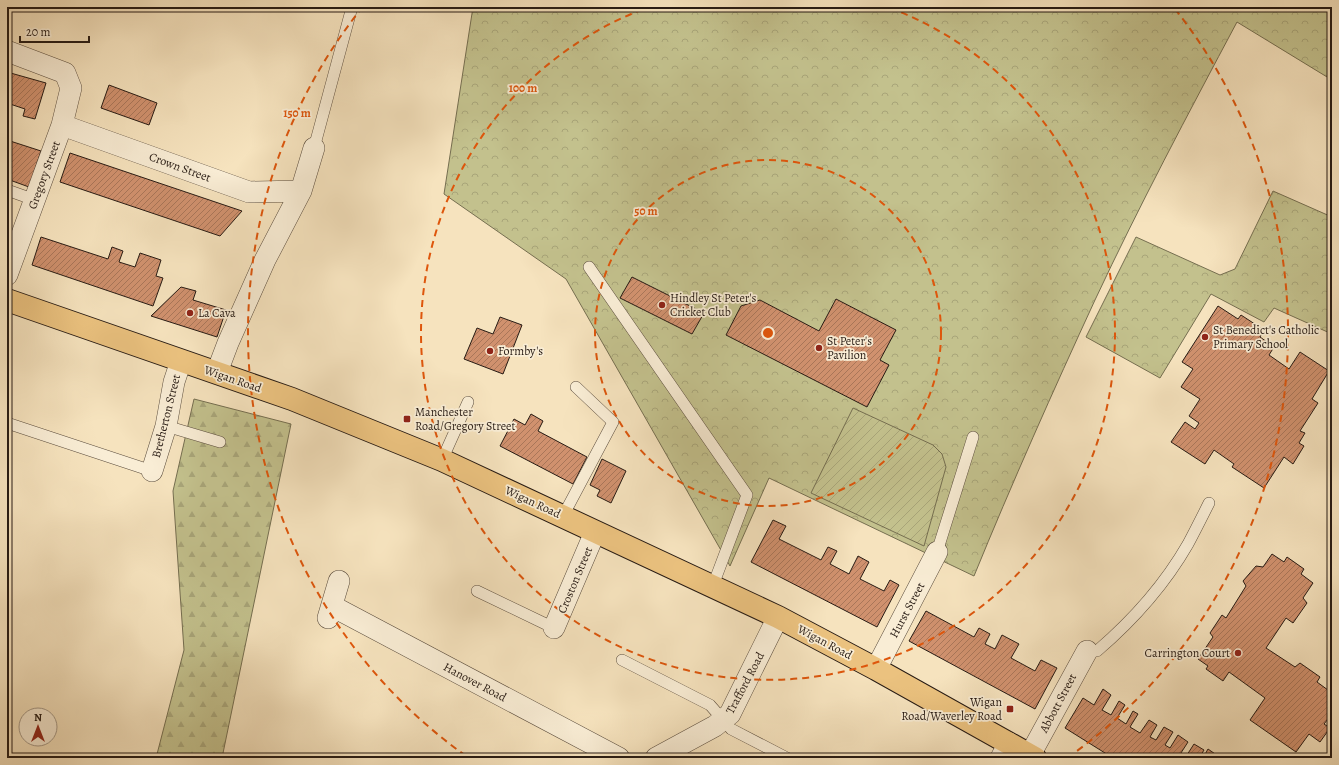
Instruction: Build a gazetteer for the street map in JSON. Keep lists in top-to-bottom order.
{
  "streets": {
    "highway": ["Wigan Road"],
    "street": [
      "Crown Street",
      "Gregory Street",
      "Bretherton Street",
      "Croston Street",
      "Hurst Street",
      "Hanover Road",
      "Trafford Road",
      "Abbott Street"
    ]
  },
  "crossings": [
    ["Crown Street", "Gregory Street"],
    ["Wigan Road", "Bretherton Street"],
    ["Wigan Road", "Croston Street"],
    ["Wigan Road", "Hurst Street"],
    ["Wigan Road", "Trafford Road"],
    ["Wigan Road", "Abbott Street"]
  ],
  "places": {
    "other": [
      "Hindley St Peter's Cricket Club",
      "La Cava",
      "St Benedict's Catholic Primary School",
      "St Peter's Pavilion",
      "Formby's",
      "Carrington Court"
    ],
    "transit": ["Manchester Road/Gregory Street", "Wigan Road/Waverley Road"]
  },
  "scale_bar": "20 m",
  "north": "top",
  "rings": ["100 m", "150 m", "50 m"]
}
